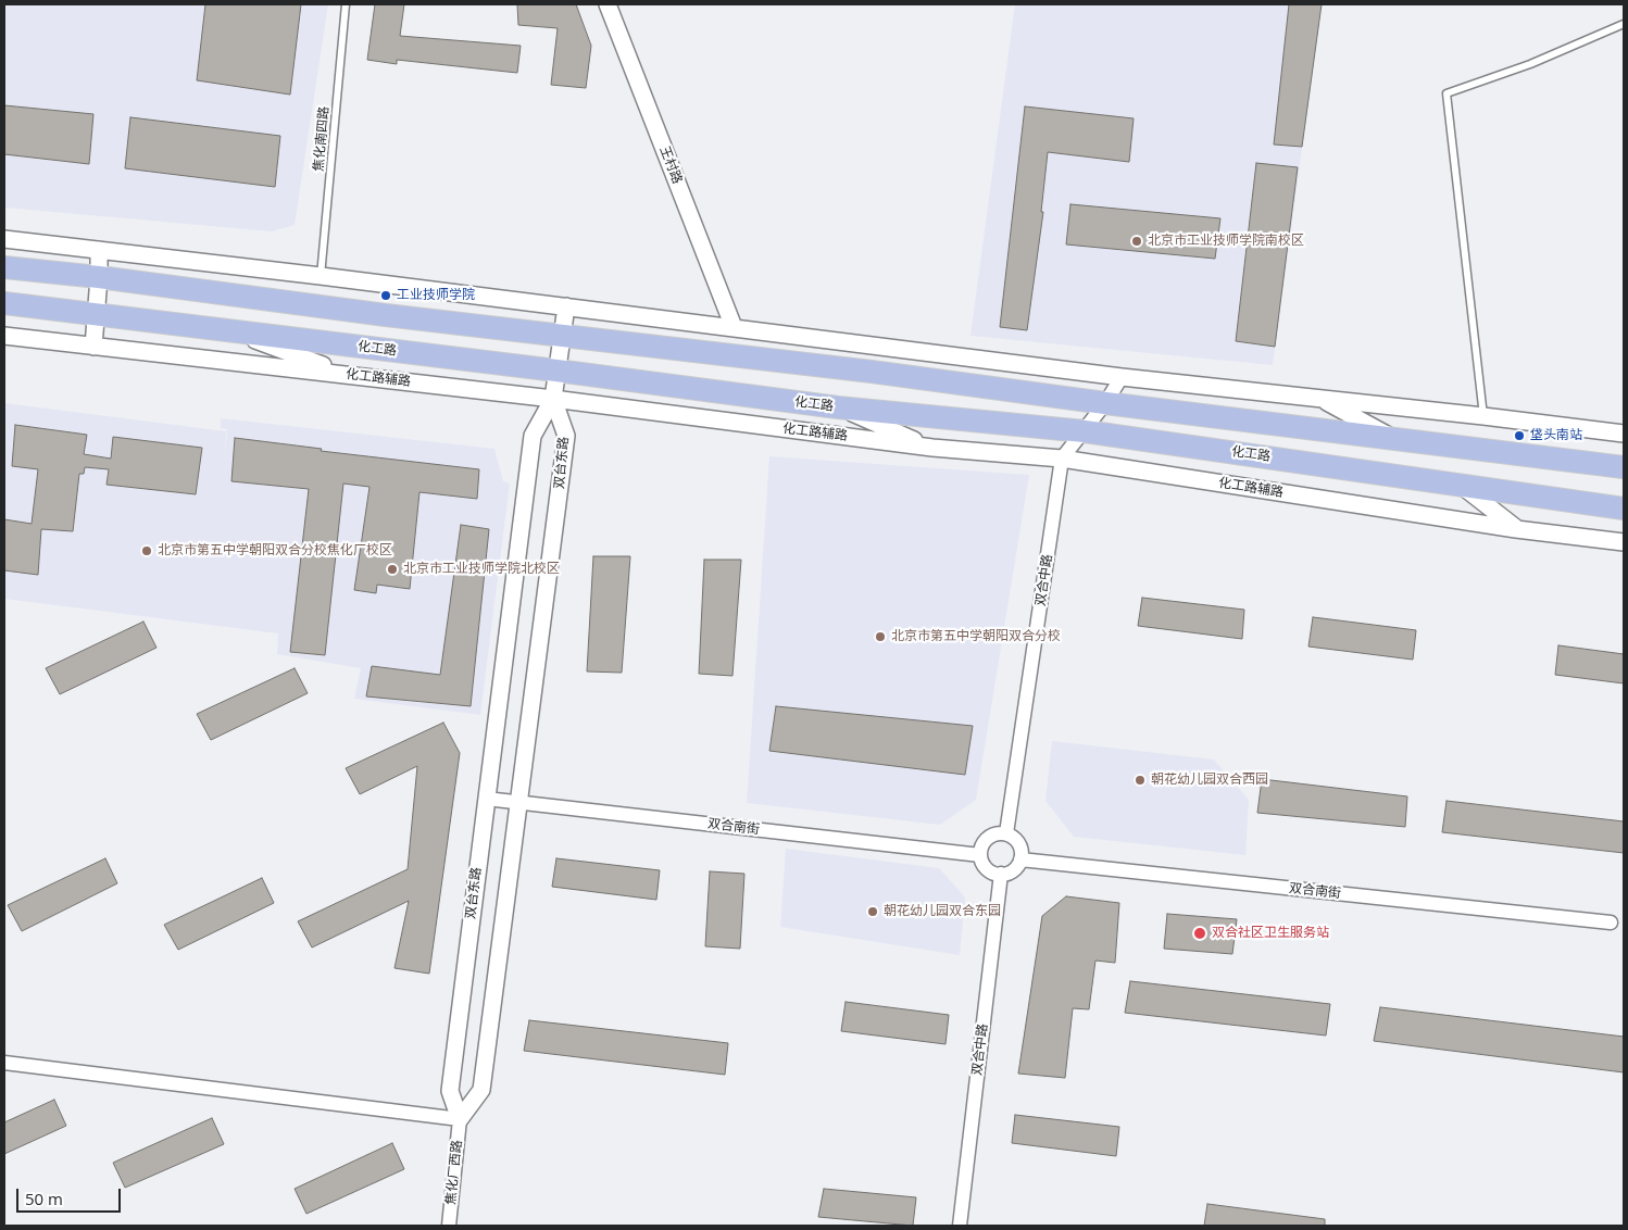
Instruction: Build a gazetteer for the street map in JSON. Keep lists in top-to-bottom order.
{
  "streets": {
    "main road": ["化工路"],
    "street": [
      "王村路",
      "化工路辅路",
      "双台东路",
      "双合中路",
      "双合南街",
      "焦化厂西路"
    ],
    "lane": ["焦化南四路"]
  },
  "crossings": [
    ["化工路辅路", "双台东路"],
    ["化工路辅路", "双合中路"],
    ["双台东路", "双合南街"],
    ["双台东路", "焦化厂西路"],
    ["双合中路", "双合南街"]
  ],
  "places": [
    "北京市工业技师学院南校区",
    "工业技师学院",
    "垡头南站",
    "北京市第五中学朝阳双合分校焦化厂校区",
    "北京市工业技师学院北校区",
    "北京市第五中学朝阳双合分校",
    "朝花幼儿园双合西园",
    "朝花幼儿园双合东园",
    "双合社区卫生服务站"
  ],
  "scale_bar": "50 m"
}
